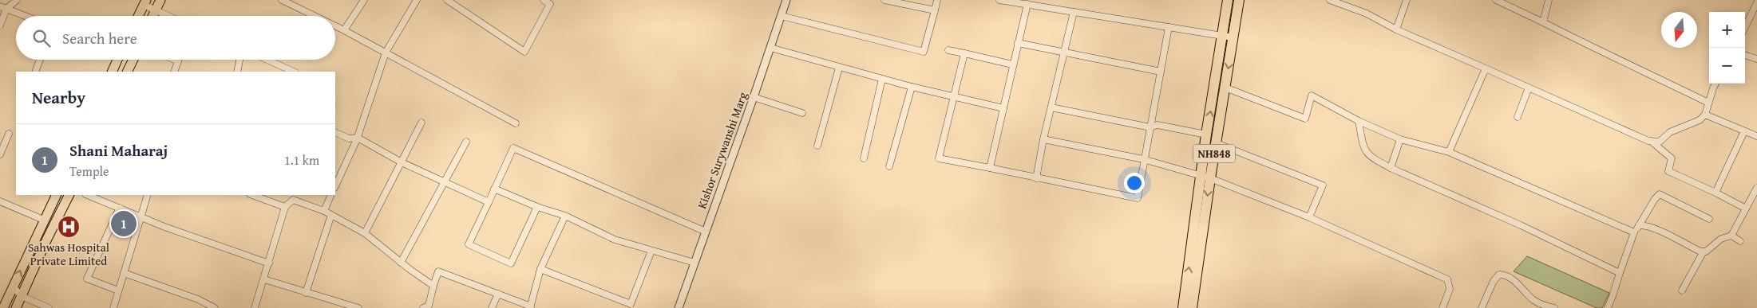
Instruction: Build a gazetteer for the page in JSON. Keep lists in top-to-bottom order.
{
  "streets": {
    "highway": ["NH848"],
    "street": ["Kishor Surywanshi Marg"]
  },
  "places": {
    "hospital": ["Sahwas Hospital Private Limited"]
  },
  "north": "bottom",
  "page": {
    "map_buttons": ["+", "−"],
    "search": "Search here",
    "heading": "Nearby",
    "list": [
      {
        "mark": "1",
        "name": "Shani Maharaj",
        "note": "Temple",
        "value": "1.1 km"
      }
    ],
    "pins": "1"
  }
}
